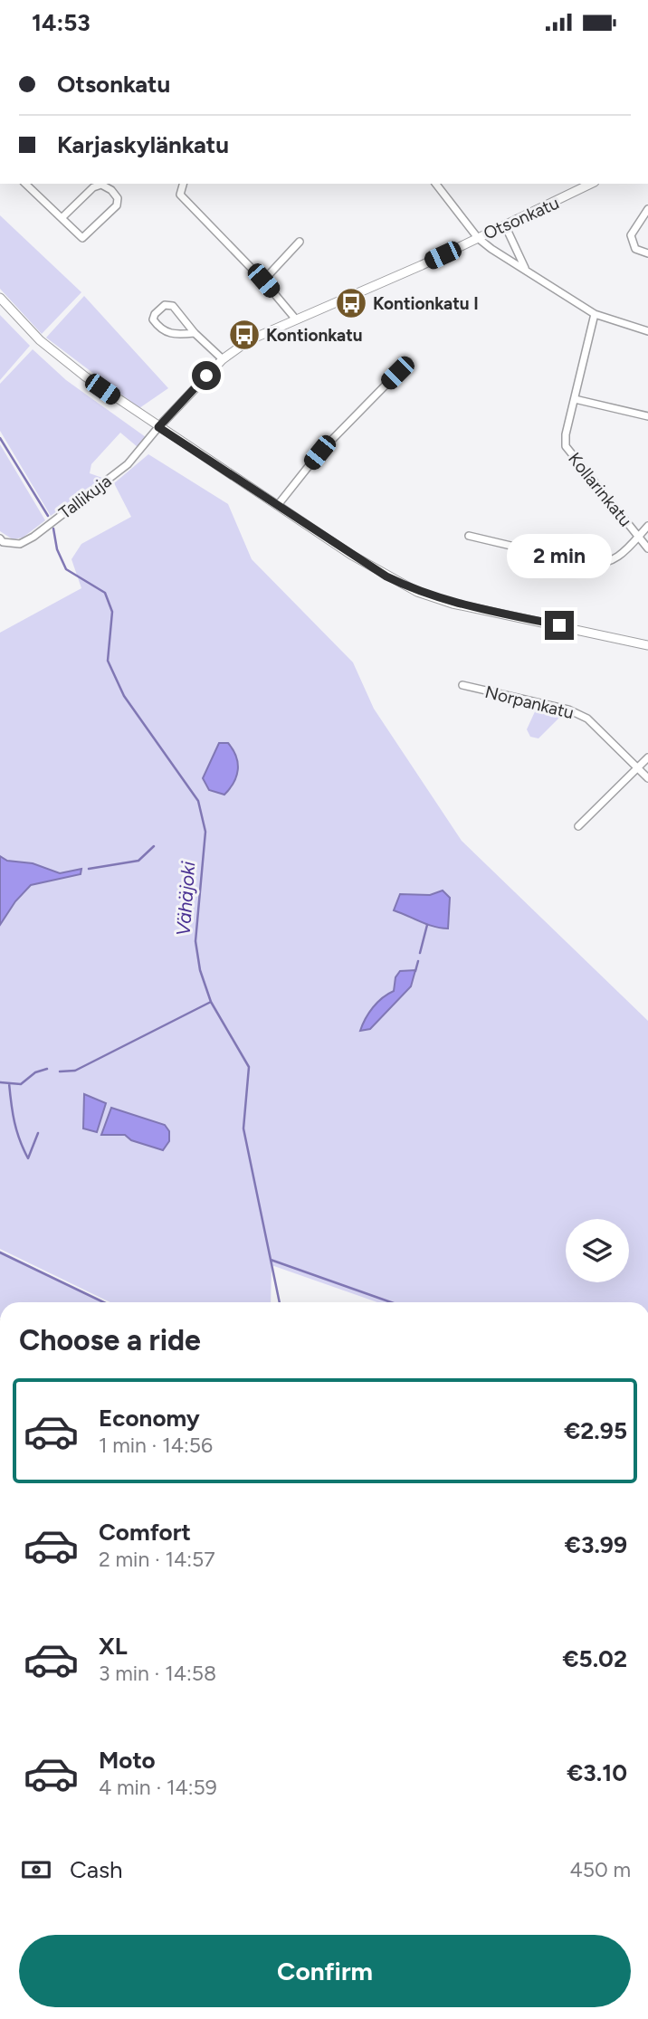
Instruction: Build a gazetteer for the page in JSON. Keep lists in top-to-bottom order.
{
  "streets": {
    "street": [
      "Otsonkatu",
      "Kollarinkatu",
      "Tallikuja",
      "Norpankatu"
    ]
  },
  "crossings": [
    ["Otsonkatu", "Tallikuja"]
  ],
  "water": ["Vähäjoki"],
  "places": {
    "bus stop": ["Kontionkatu I", "Kontionkatu"]
  },
  "page": {
    "status": "14:53",
    "banner": ["Otsonkatu", "Karjaskylänkatu"],
    "bubble": "2 min",
    "heading": "Choose a ride",
    "list": [
      {
        "name": "Economy",
        "note": "1 min · 14:56",
        "value": "€2.95"
      },
      {
        "name": "Comfort",
        "note": "2 min · 14:57",
        "value": "€3.99"
      },
      {
        "name": "XL",
        "note": "3 min · 14:58",
        "value": "€5.02"
      },
      {
        "name": "Moto",
        "note": "4 min · 14:59",
        "value": "€3.10"
      }
    ],
    "pay": ["Cash", "450 m"],
    "buttons": "Confirm"
  }
}
